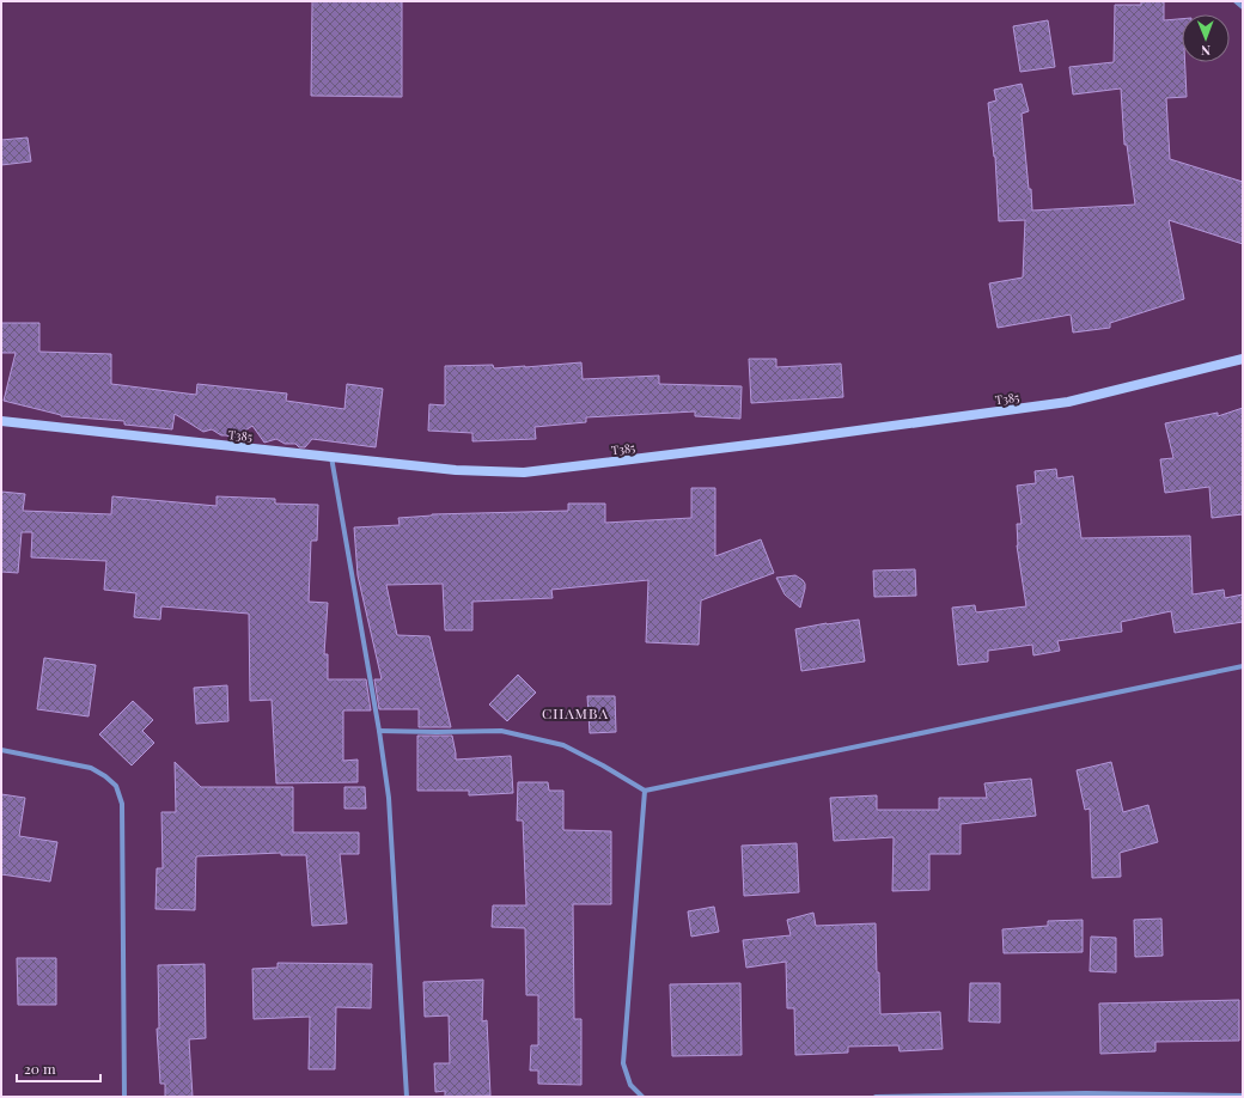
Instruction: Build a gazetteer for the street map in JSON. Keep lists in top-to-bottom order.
{
  "streets": {
    "street": ["T385"]
  },
  "districts": ["CHAMBA"],
  "scale_bar": "20 m",
  "north": "bottom"
}
